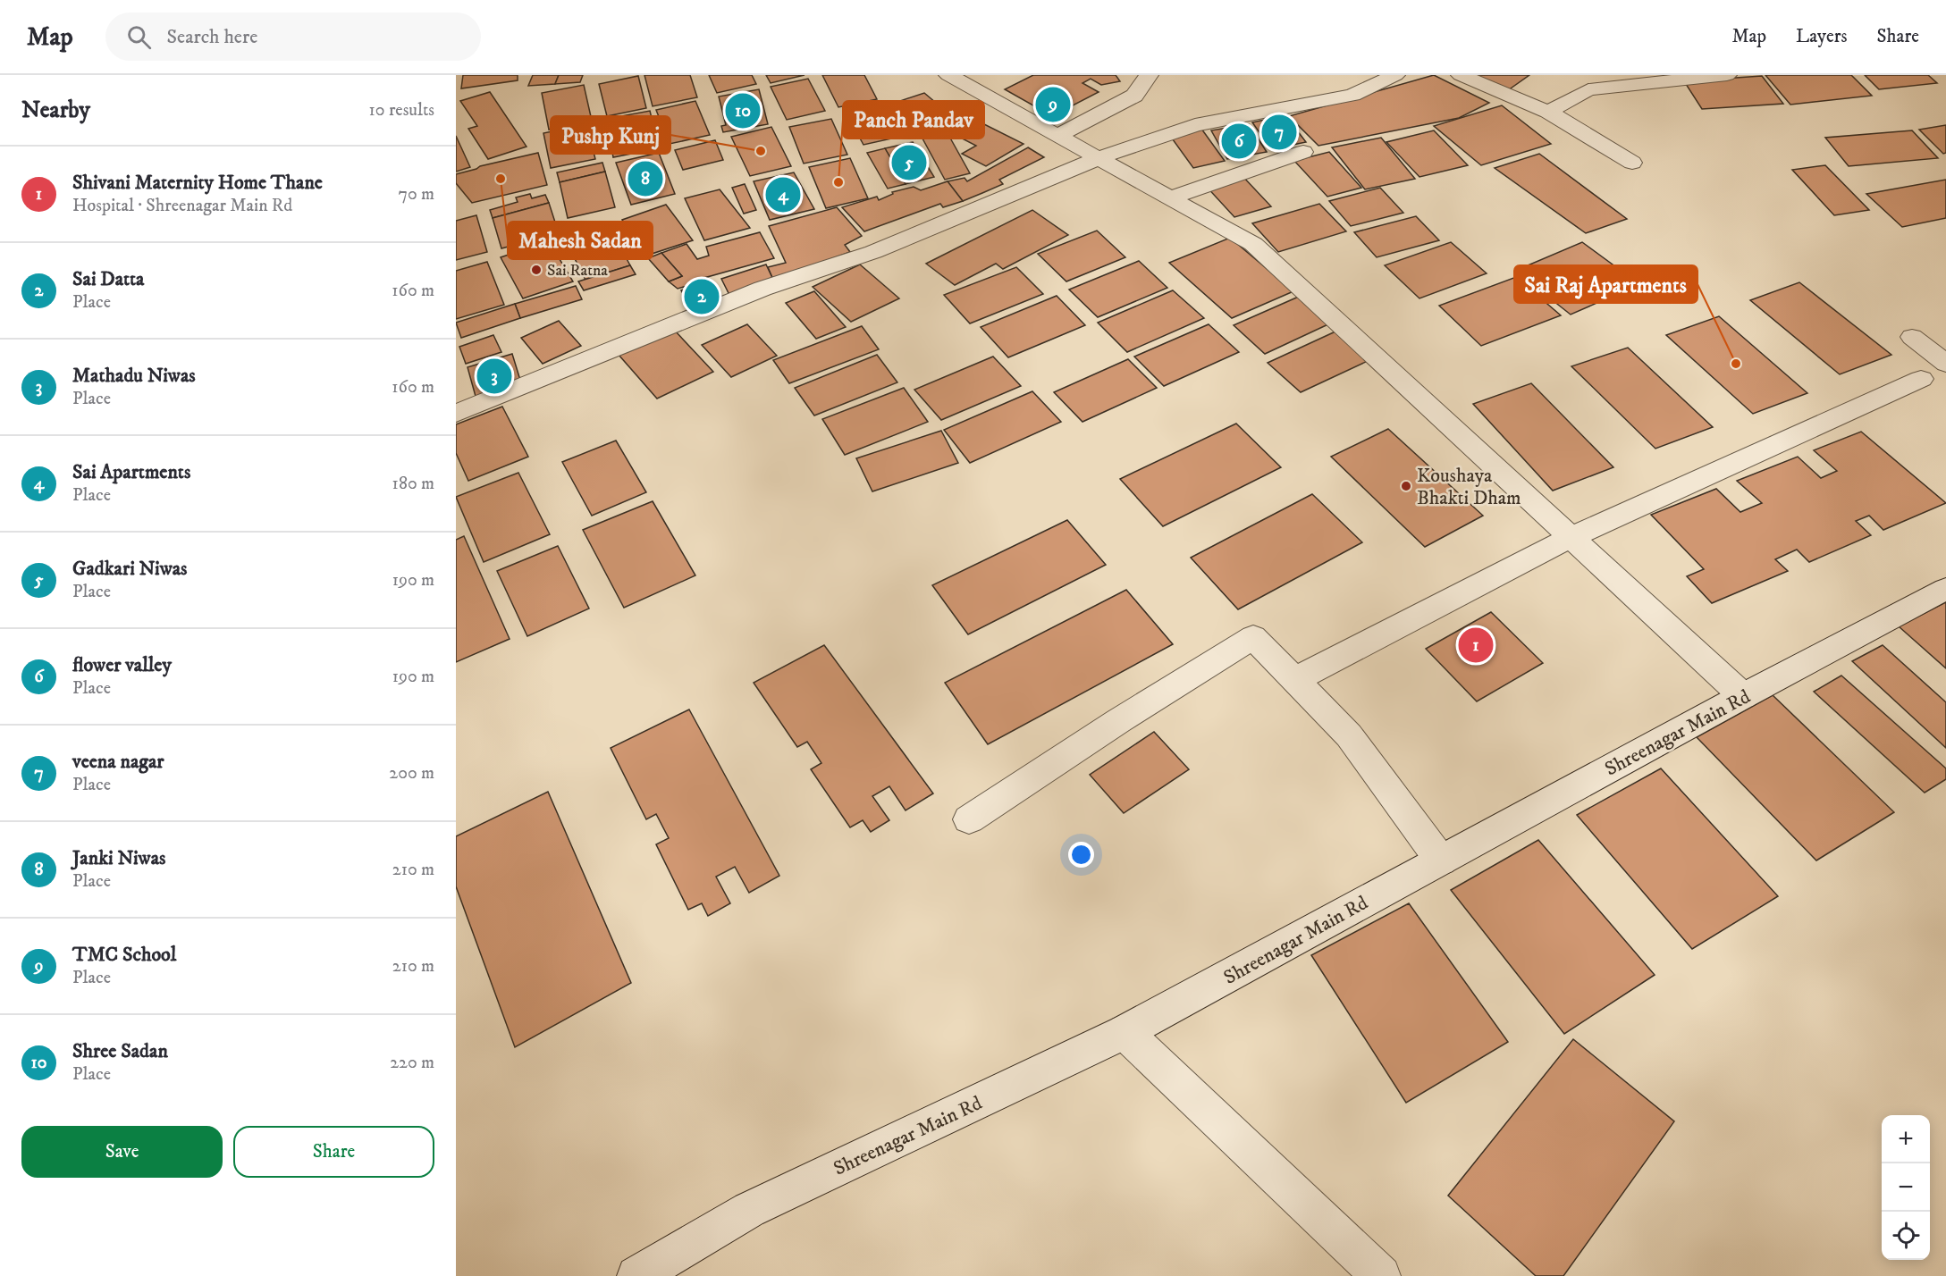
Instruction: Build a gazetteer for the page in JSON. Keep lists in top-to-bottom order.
{
  "streets": {
    "street": ["Shreenagar Main Rd"]
  },
  "places": [
    "Pushp Kunj",
    "Mahesh Sadan",
    "Panch Pandav",
    "Sai Ratna",
    "Sai Raj Apartments",
    "Koushaya Bhakti Dham"
  ],
  "page": {
    "header": "Map",
    "search": "Search here",
    "nav": ["Map", "Layers", "Share"],
    "heading": ["Nearby", "10 results"],
    "pins": [
      "9",
      "10",
      "7",
      "6",
      "5",
      "8",
      "4",
      "2",
      "3",
      "1"
    ],
    "list": [
      {
        "mark": "1",
        "name": "Shivani Maternity Home Thane",
        "note": "Hospital · Shreenagar Main Rd",
        "value": "70 m"
      },
      {
        "mark": "2",
        "name": "Sai Datta",
        "note": "Place",
        "value": "160 m"
      },
      {
        "mark": "3",
        "name": "Mathadu Niwas",
        "note": "Place",
        "value": "160 m"
      },
      {
        "mark": "4",
        "name": "Sai Apartments",
        "note": "Place",
        "value": "180 m"
      },
      {
        "mark": "5",
        "name": "Gadkari Niwas",
        "note": "Place",
        "value": "190 m"
      },
      {
        "mark": "6",
        "name": "flower valley",
        "note": "Place",
        "value": "190 m"
      },
      {
        "mark": "7",
        "name": "veena nagar",
        "note": "Place",
        "value": "200 m"
      },
      {
        "mark": "8",
        "name": "Janki Niwas",
        "note": "Place",
        "value": "210 m"
      },
      {
        "mark": "9",
        "name": "TMC School",
        "note": "Place",
        "value": "210 m"
      },
      {
        "mark": "10",
        "name": "Shree Sadan",
        "note": "Place",
        "value": "220 m"
      }
    ],
    "buttons": ["Save", "Share"],
    "map_buttons": ["+", "−"]
  }
}
